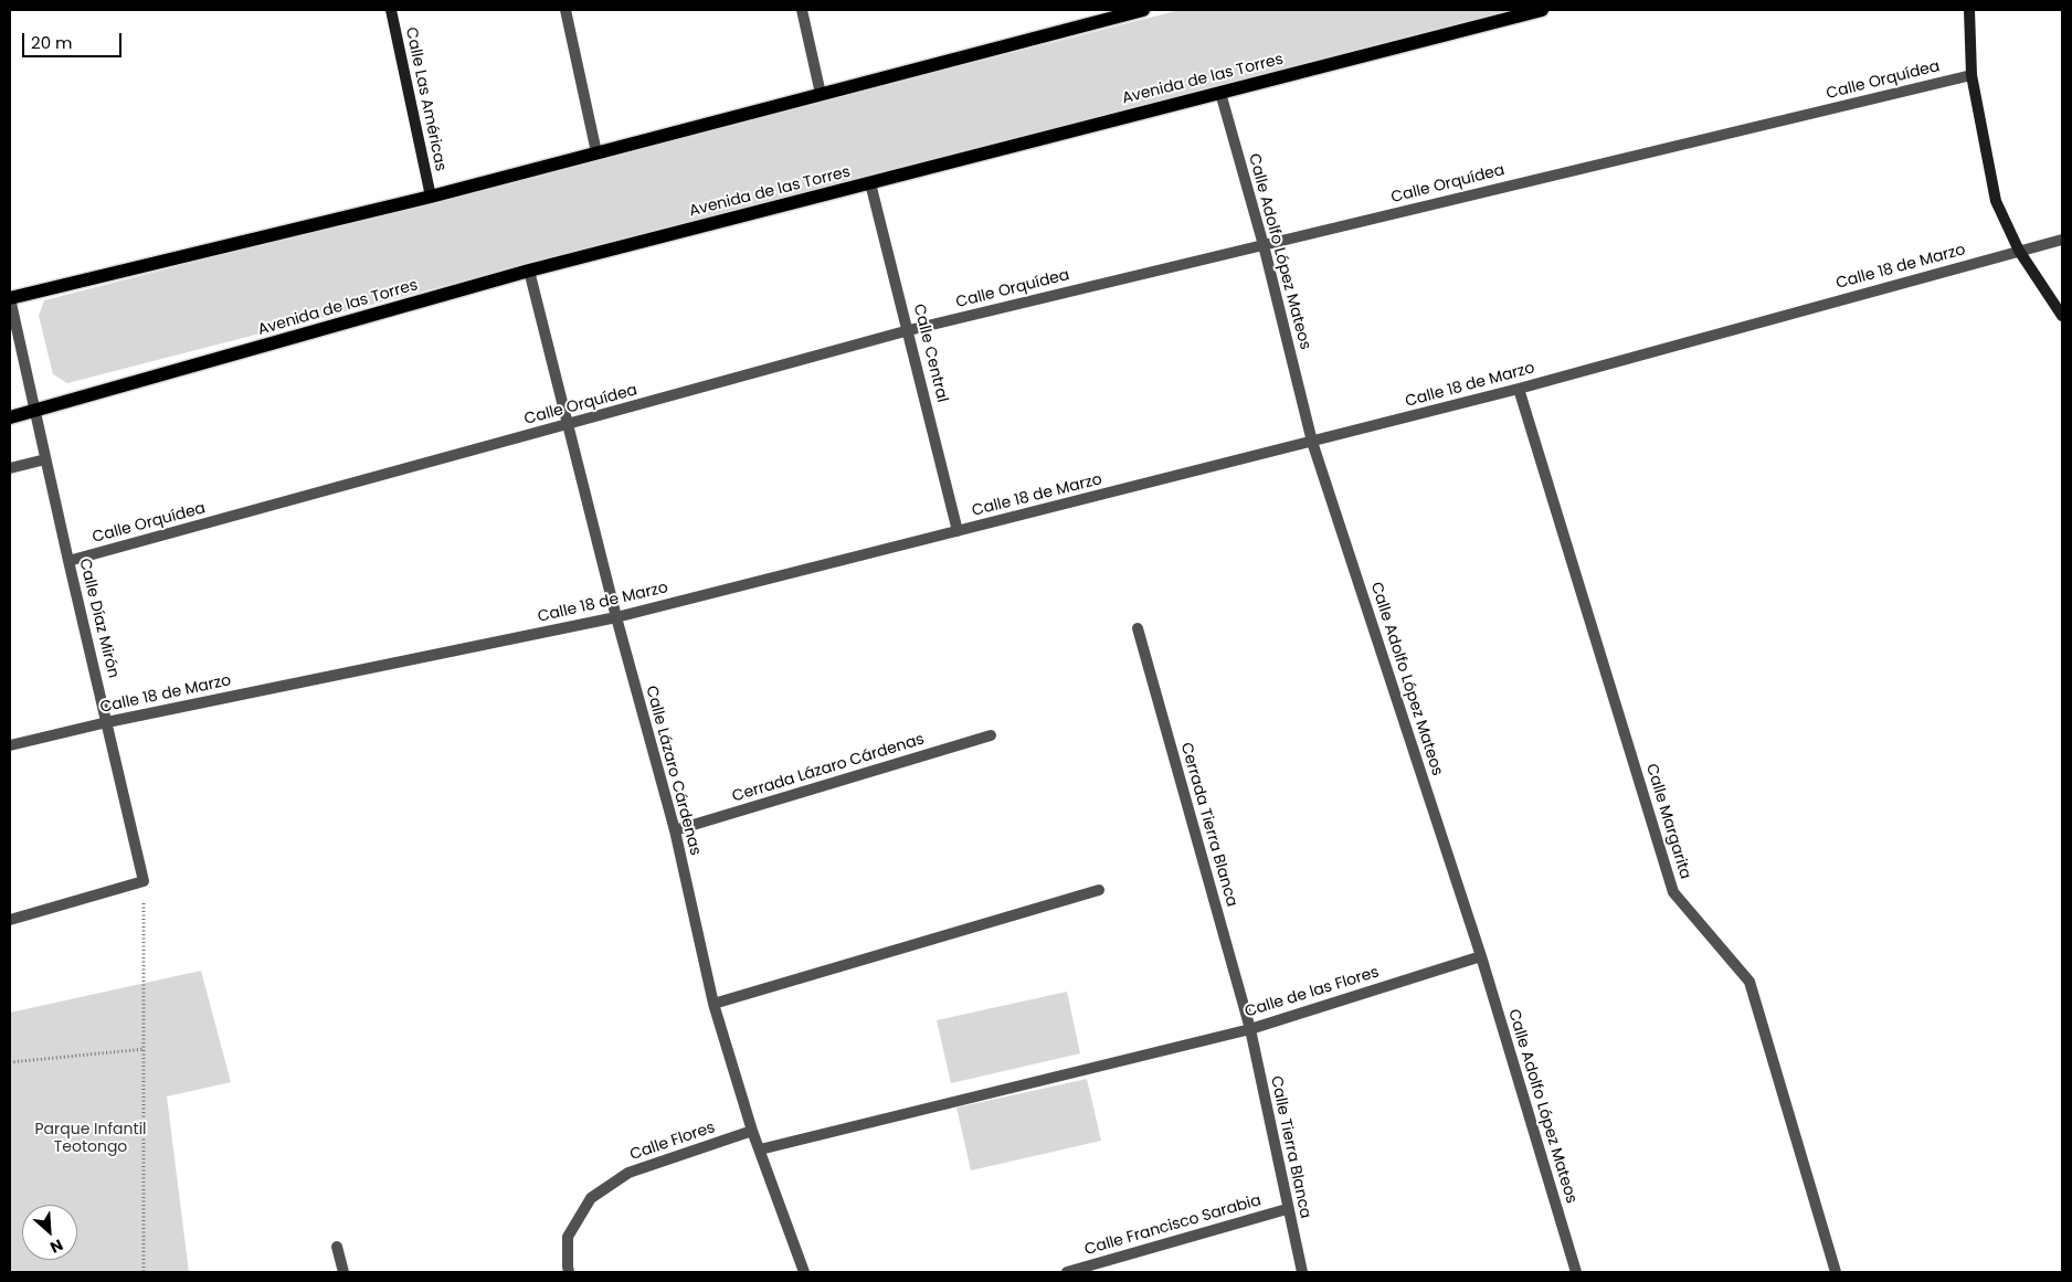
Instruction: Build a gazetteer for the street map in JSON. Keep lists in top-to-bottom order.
{
  "streets": {
    "main road": ["Avenida de las Torres"],
    "street": [
      "Calle Orquídea",
      "Calle Las Américas",
      "Calle Adolfo López Mateos",
      "Calle 18 de Marzo",
      "Calle Central",
      "Calle Díaz Mirón",
      "Cerrada Lázaro Cárdenas",
      "Calle Lázaro Cárdenas",
      "Calle Margarita",
      "Cerrada Tierra Blanca",
      "Calle de las Flores",
      "Calle Flores",
      "Calle Tierra Blanca",
      "Calle Francisco Sarabia"
    ]
  },
  "crossings": [
    ["Avenida de las Torres", "Calle Adolfo López Mateos"],
    ["Avenida de las Torres", "Calle Central"],
    ["Avenida de las Torres", "Calle Díaz Mirón"],
    ["Avenida de las Torres", "Calle Lázaro Cárdenas"],
    ["Calle Orquídea", "Calle Adolfo López Mateos"],
    ["Calle Orquídea", "Calle Central"],
    ["Calle Orquídea", "Calle Díaz Mirón"],
    ["Calle Orquídea", "Calle Lázaro Cárdenas"],
    ["Calle Adolfo López Mateos", "Calle 18 de Marzo"],
    ["Calle Adolfo López Mateos", "Calle de las Flores"],
    ["Calle 18 de Marzo", "Calle Central"],
    ["Calle 18 de Marzo", "Calle Díaz Mirón"],
    ["Calle 18 de Marzo", "Calle Lázaro Cárdenas"],
    ["Calle 18 de Marzo", "Calle Margarita"],
    ["Cerrada Lázaro Cárdenas", "Calle Lázaro Cárdenas"],
    ["Calle Lázaro Cárdenas", "Calle de las Flores"],
    ["Calle Lázaro Cárdenas", "Calle Flores"],
    ["Cerrada Tierra Blanca", "Calle de las Flores"],
    ["Cerrada Tierra Blanca", "Calle Tierra Blanca"],
    ["Calle de las Flores", "Calle Tierra Blanca"],
    ["Calle Tierra Blanca", "Calle Francisco Sarabia"]
  ],
  "parks": ["Parque Infantil Teotongo"],
  "scale_bar": "20 m",
  "north": "bottom right"
}
